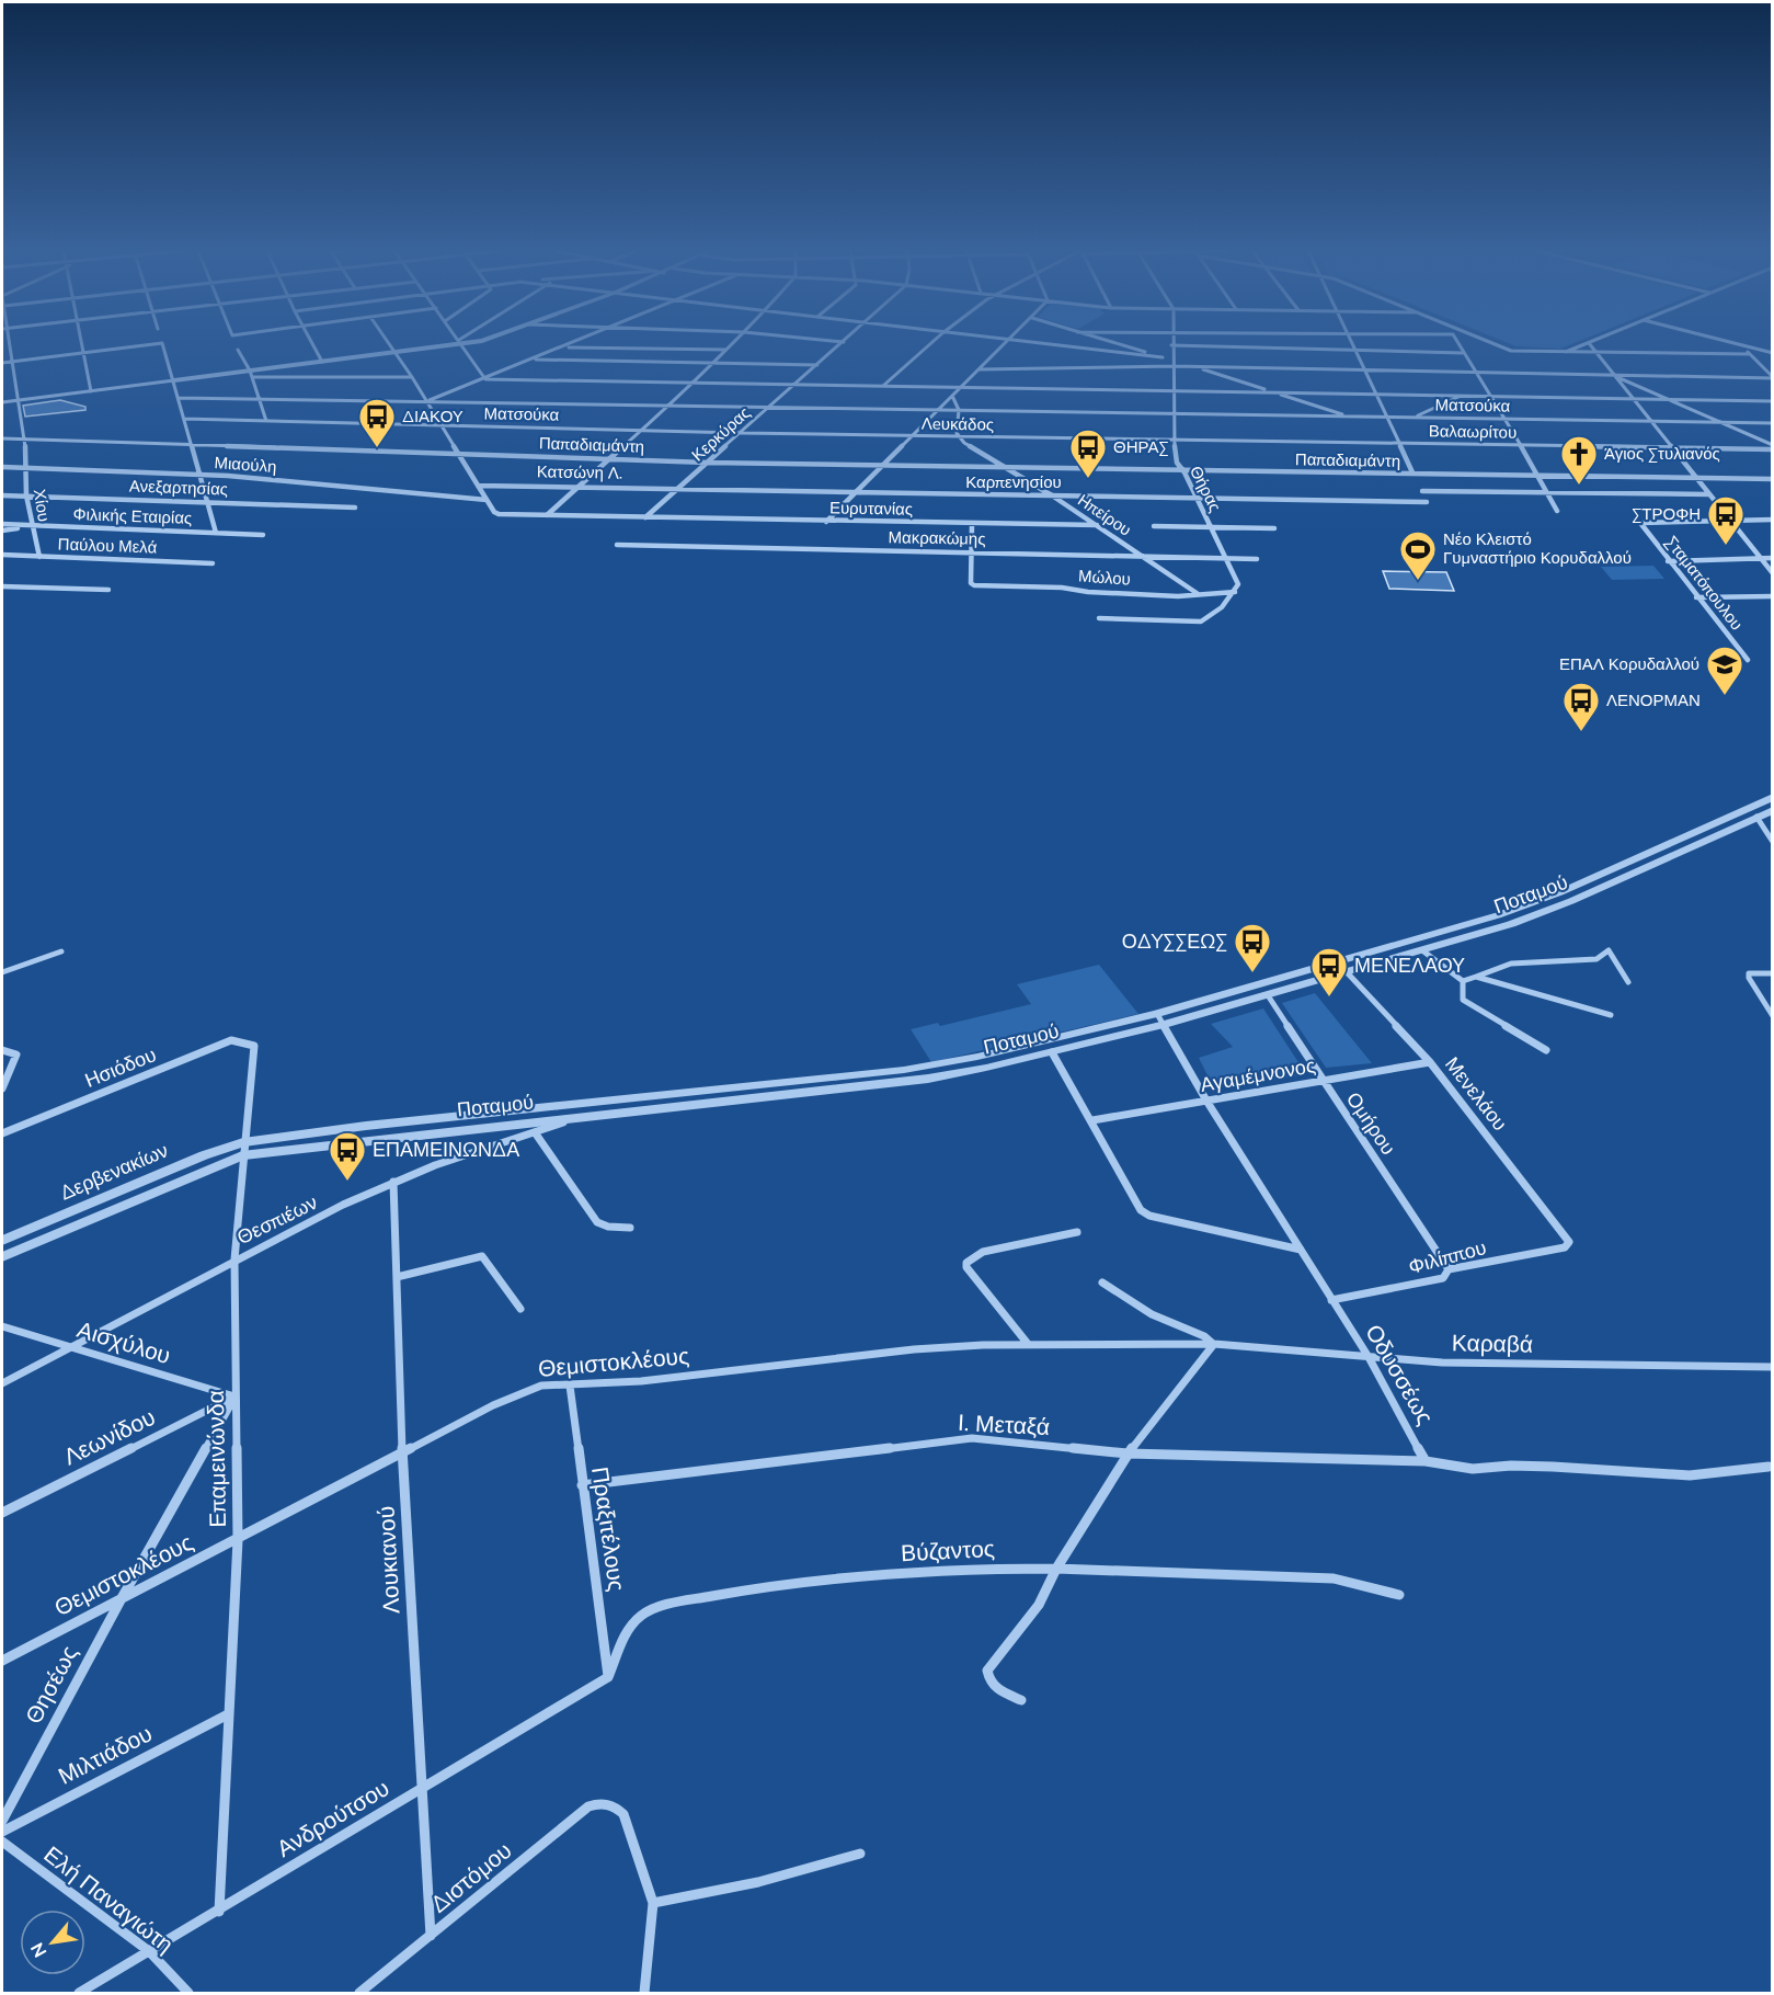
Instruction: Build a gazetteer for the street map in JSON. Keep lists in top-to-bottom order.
{
  "streets": {
    "street": [
      "Ματσούκα",
      "Λeυκάδος",
      "Βαλαωρίτου",
      "Κερκύρας",
      "Παπαδιαμάντη",
      "Μιαούλη",
      "Κατσώνη Λ.",
      "Καρπενησίου",
      "Ανεξαρτησίας",
      "Θήρας",
      "Χίου",
      "Ευρυτανίας",
      "Ηπείρου",
      "Φιλικής Εταιρίας",
      "Μακρακώμης",
      "Παύλου Μελά",
      "Μώλου",
      "Σταματόπουλου",
      "Ποταμού",
      "Ησιόδου",
      "Αγαμέμνονος",
      "Μενελάου",
      "Ομήρου",
      "Δερβενακίων",
      "Θεσπιέων",
      "Φιλίππου",
      "Αισχύλου",
      "Καραβά",
      "Θεμιστοκλέους",
      "Οδυσσέως",
      "Ι. Μεταξά",
      "Λεωνίδου",
      "Επαμεινώνδα",
      "Πραξιτέλους",
      "Βύζαντος",
      "Λουκιανού",
      "Θησέως",
      "Μιλτιάδου",
      "Ανδρούτσου",
      "Διστόμου",
      "Ελή Παναγιώτη"
    ]
  },
  "crossings": [
    ["Ματσούκα", "Λeυκάδος"],
    ["Ματσούκα", "Κερκύρας"],
    ["Ματσούκα", "Θήρας"],
    ["Λeυκάδος", "Βαλαωρίτου"],
    ["Λeυκάδος", "Κερκύρας"],
    ["Λeυκάδος", "Θήρας"],
    ["Λeυκάδος", "Ηπείρου"],
    ["Βαλαωρίτου", "Θήρας"],
    ["Κερκύρας", "Παπαδιαμάντη"],
    ["Κερκύρας", "Κατσώνη Λ."],
    ["Κερκύρας", "Καρπενησίου"],
    ["Κερκύρας", "Ευρυτανίας"],
    ["Παπαδιαμάντη", "Θήρας"],
    ["Παπαδιαμάντη", "Χίου"],
    ["Παπαδιαμάντη", "Ηπείρου"],
    ["Μιαούλη", "Χίου"],
    ["Κατσώνη Λ.", "Καρπενησίου"],
    ["Καρπενησίου", "Θήρας"],
    ["Καρπενησίου", "Ηπείρου"],
    ["Ανεξαρτησίας", "Χίου"],
    ["Θήρας", "Μακρακώμης"],
    ["Θήρας", "Μώλου"],
    ["Χίου", "Φιλικής Εταιρίας"],
    ["Χίου", "Παύλου Μελά"],
    ["Ευρυτανίας", "Ηπείρου"],
    ["Ηπείρου", "Μακρακώμης"],
    ["Ηπείρου", "Μώλου"],
    ["Μακρακώμης", "Μώλου"],
    ["Ποταμού", "Μενελάου"],
    ["Ποταμού", "Ομήρου"],
    ["Ποταμού", "Δερβενακίων"],
    ["Ποταμού", "Θεσπιέων"],
    ["Ποταμού", "Οδυσσέως"],
    ["Ποταμού", "Επαμεινώνδα"],
    ["Ησιόδου", "Επαμεινώνδα"],
    ["Αγαμέμνονος", "Μενελάου"],
    ["Αγαμέμνονος", "Ομήρου"],
    ["Αγαμέμνονος", "Οδυσσέως"],
    ["Μενελάου", "Φιλίππου"],
    ["Ομήρου", "Φιλίππου"],
    ["Δερβενακίων", "Επαμεινώνδα"],
    ["Θεσπιέων", "Αισχύλου"],
    ["Θεσπιέων", "Επαμεινώνδα"],
    ["Θεσπιέων", "Λουκιανού"],
    ["Φιλίππου", "Οδυσσέως"],
    ["Αισχύλου", "Λεωνίδου"],
    ["Αισχύλου", "Επαμεινώνδα"],
    ["Αισχύλου", "Θησέως"],
    ["Καραβά", "Θεμιστοκλέους"],
    ["Καραβά", "Οδυσσέως"],
    ["Θεμιστοκλέους", "Επαμεινώνδα"],
    ["Θεμιστοκλέους", "Πραξιτέλους"],
    ["Θεμιστοκλέους", "Λουκιανού"],
    ["Θεμιστοκλέους", "Θησέως"],
    ["Οδυσσέως", "Ι. Μεταξά"],
    ["Ι. Μεταξά", "Πραξιτέλους"],
    ["Λεωνίδου", "Επαμεινώνδα"],
    ["Λεωνίδου", "Θησέως"],
    ["Επαμεινώνδα", "Θησέως"],
    ["Επαμεινώνδα", "Μιλτιάδου"],
    ["Επαμεινώνδα", "Ανδρούτσου"],
    ["Πραξιτέλους", "Βύζαντος"],
    ["Πραξιτέλους", "Ανδρούτσου"],
    ["Βύζαντος", "Ανδρούτσου"],
    ["Λουκιανού", "Ανδρούτσου"],
    ["Λουκιανού", "Διστόμου"],
    ["Ανδρούτσου", "Ελή Παναγιώτη"]
  ],
  "places": {
    "bus stop": [
      "ΔΙΑΚΟΥ",
      "ΘΗΡΑΣ",
      "ΣΤΡΟΦΗ",
      "ΛΕΝΟΡΜΑΝ",
      "ΟΔYΣΣΕΩΣ",
      "ΜΕΝΕΛΑΟΥ",
      "ΕΠΑΜΕΙΝΩΝΔΑ"
    ],
    "church": ["Άγιος Στυλιανός"],
    "sports": ["Νέο Κλειστό Γυμναστήριο Κορυδαλλού"],
    "school or university": ["ΕΠΑΛ Κορυδαλλού"]
  },
  "north": "bottom left"
}
